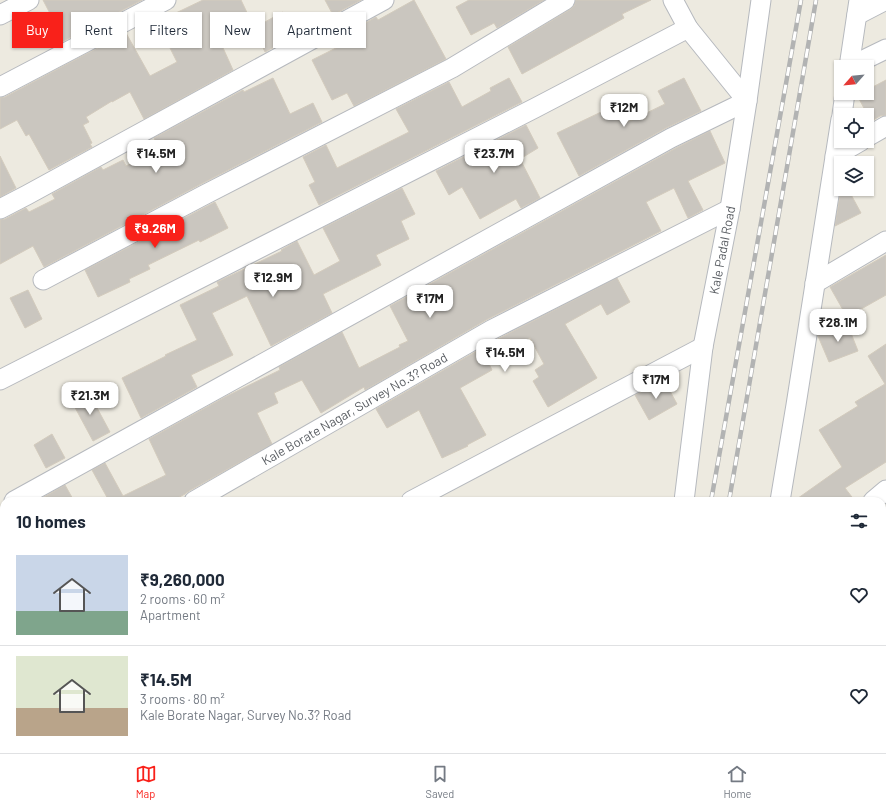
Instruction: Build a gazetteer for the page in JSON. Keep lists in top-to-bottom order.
{
  "streets": {
    "street": ["Kale Padal Road", "Kale Borate Nagar, Survey No.3? Road"]
  },
  "crossings": [
    ["Kale Padal Road", "Kale Borate Nagar, Survey No.3? Road"]
  ],
  "north": "bottom left",
  "page": {
    "chip": [
      "Buy",
      "Rent",
      "Filters",
      "New",
      "Apartment"
    ],
    "price": [
      "₹12M",
      "₹14.5M",
      "₹23.7M",
      "₹9.26M",
      "₹12.9M",
      "₹17M",
      "₹28.1M",
      "₹14.5M",
      "₹17M",
      "₹21.3M"
    ],
    "heading": "10 homes",
    "list": [
      {
        "name": "₹9,260,000",
        "note": "2 rooms · 60 m² · Apartment"
      },
      {
        "name": "₹14.5M",
        "note": "3 rooms · 80 m² · Kale Borate Nagar, Survey No.3? Road"
      }
    ],
    "tabs": ["Map", "Saved", "Home"]
  }
}
